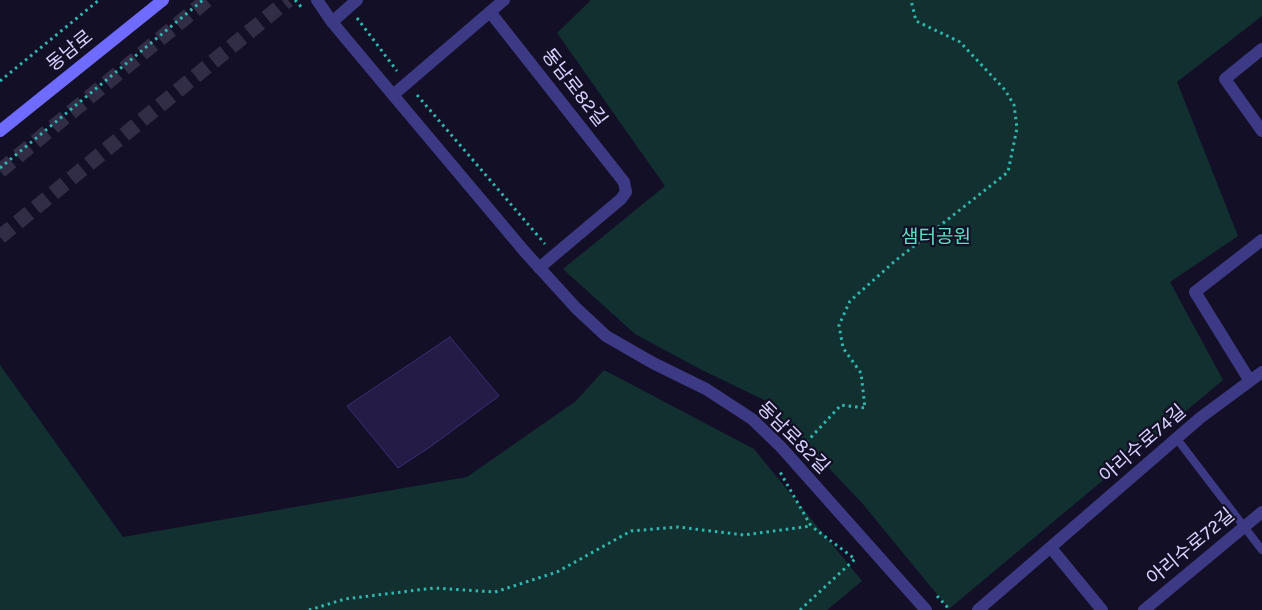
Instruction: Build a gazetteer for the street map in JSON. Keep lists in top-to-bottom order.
{
  "streets": {
    "main road": ["동남로"],
    "street": ["동남로82길", "아리수로74길", "아리수로72길"]
  },
  "parks": ["샘터공원"]
}
